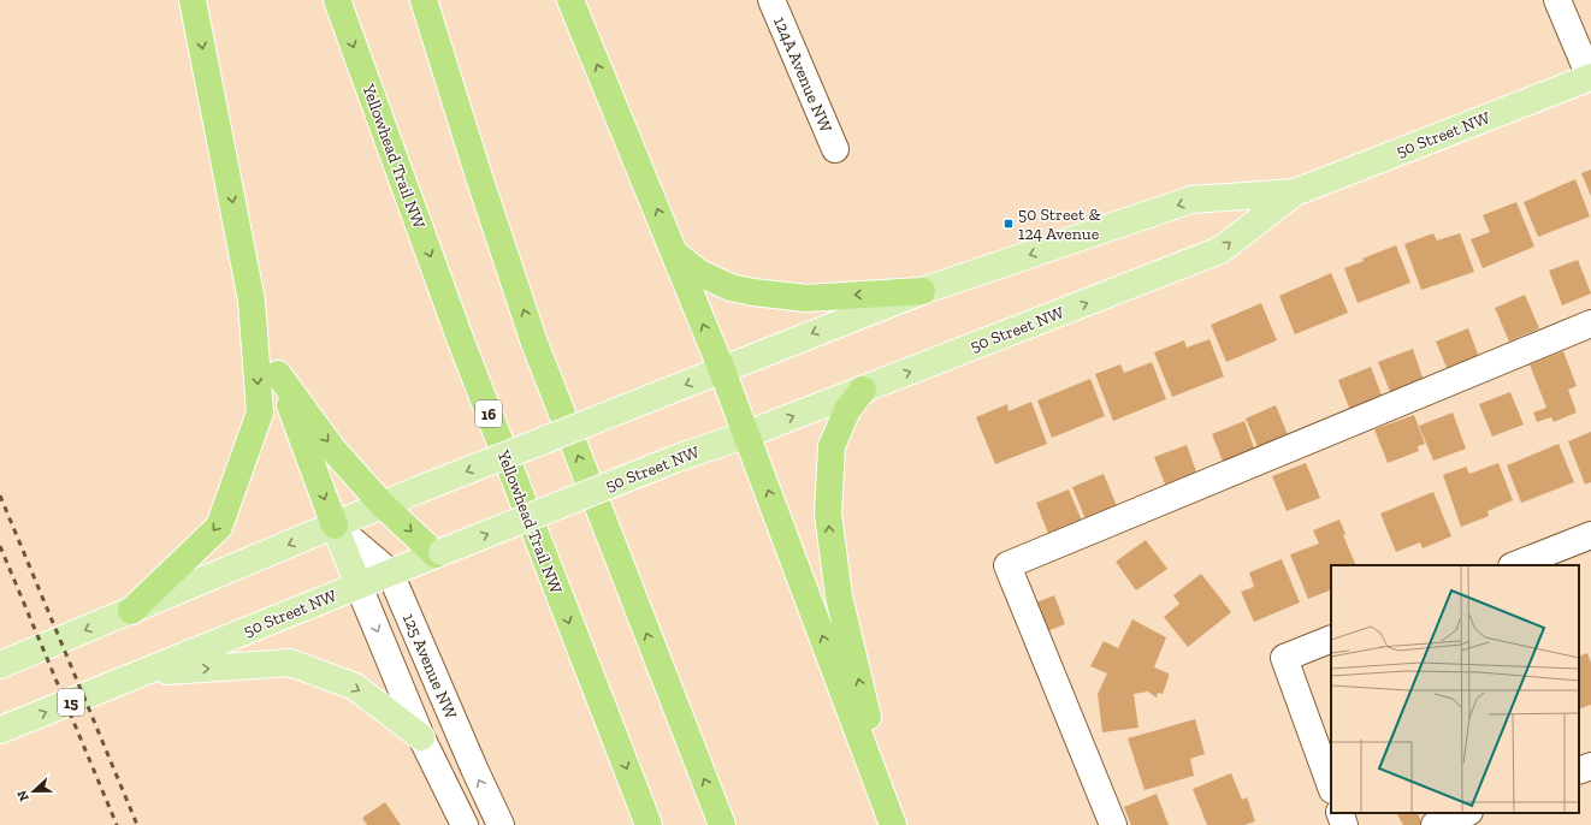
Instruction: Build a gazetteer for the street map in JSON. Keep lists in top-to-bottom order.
{
  "streets": {
    "highway": ["Yellowhead Trail NW", "16"],
    "main road": ["50 Street NW", "15"],
    "street": ["124A Avenue NW", "125 Avenue NW"]
  },
  "crossings": [
    ["50 Street NW", "125 Avenue NW"]
  ],
  "places": {
    "transit": ["50 Street & 124 Avenue"]
  },
  "north": "left"
}
